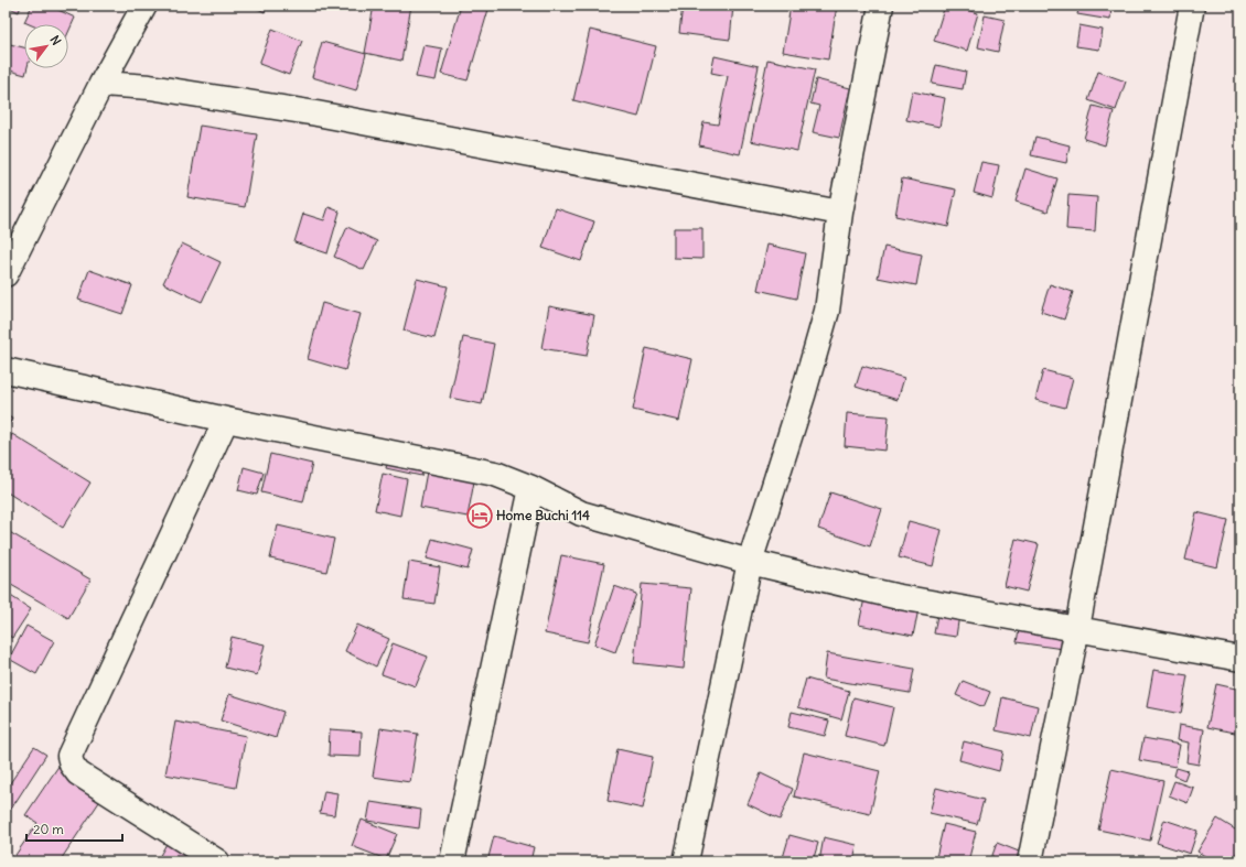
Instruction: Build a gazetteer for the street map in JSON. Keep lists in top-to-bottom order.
{
  "places": {
    "hotel": ["Home Buchi 114"]
  },
  "scale_bar": "20 m",
  "north": "top right"
}
